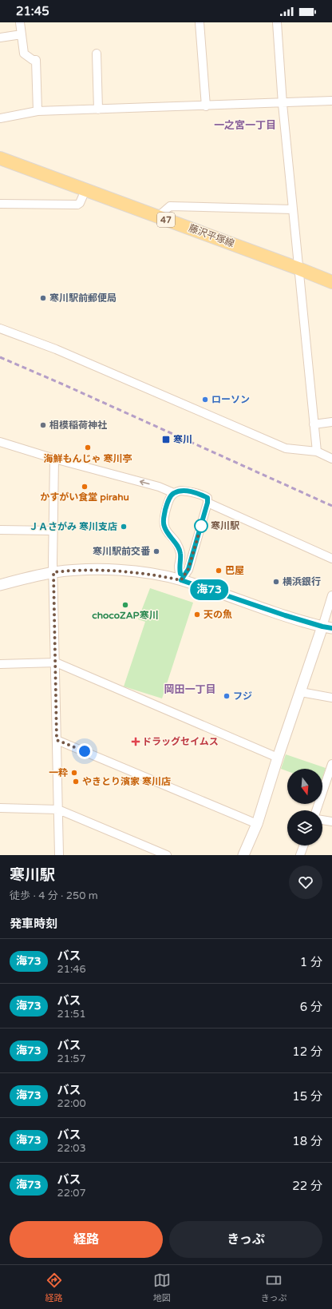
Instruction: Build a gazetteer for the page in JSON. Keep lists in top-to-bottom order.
{
  "streets": {
    "main road": ["47", "藤沢平塚線"]
  },
  "districts": ["一之宮一丁目", "岡田一丁目"],
  "places": {
    "other": [
      "寒川駅前郵便局",
      "ローソン",
      "相模稲荷神社",
      "海鮮もんじゃ 寒川亭",
      "かすがい食堂 pirahu",
      "寒川駅",
      "ＪＡさがみ 寒川支店",
      "寒川駅前交番",
      "巴屋",
      "横浜銀行",
      "chocoZAP寒川",
      "天の魚",
      "フジ",
      "一粋",
      "やきとり濱家 寒川店"
    ],
    "transit": ["寒川"],
    "health": ["ドラッグセイムス"]
  },
  "lines": ["bus line 海73"],
  "north": "bottom",
  "page": {
    "status": "21:45",
    "on_map": "海73",
    "heading": [
      ["寒川駅", "徒歩 · 4 分 · 250 m"],
      "発車時刻"
    ],
    "list": [
      {
        "mark": "海73",
        "name": "バス",
        "note": "21:46",
        "value": "1 分"
      },
      {
        "mark": "海73",
        "name": "バス",
        "note": "21:51",
        "value": "6 分"
      },
      {
        "mark": "海73",
        "name": "バス",
        "note": "21:57",
        "value": "12 分"
      },
      {
        "mark": "海73",
        "name": "バス",
        "note": "22:00",
        "value": "15 分"
      },
      {
        "mark": "海73",
        "name": "バス",
        "note": "22:03",
        "value": "18 分"
      },
      {
        "mark": "海73",
        "name": "バス",
        "note": "22:07",
        "value": "22 分"
      }
    ],
    "buttons": ["経路", "きっぷ"],
    "tabs": ["経路", "地図", "きっぷ"]
  }
}
